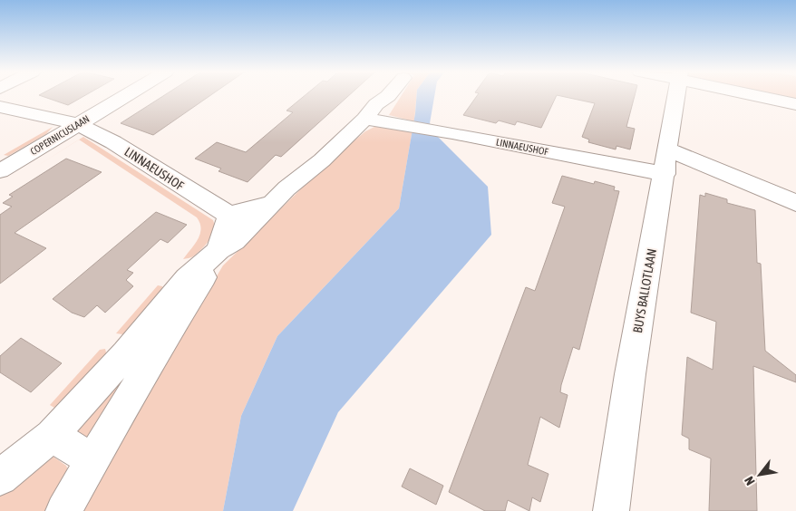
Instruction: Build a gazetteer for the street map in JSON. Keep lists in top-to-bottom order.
{
  "streets": {
    "street": ["COPERNICUSLAAN", "LINNAEUSHOF", "BUYS BALLOTLAAN"]
  },
  "crossings": [
    ["COPERNICUSLAAN", "LINNAEUSHOF"],
    ["LINNAEUSHOF", "BUYS BALLOTLAAN"]
  ],
  "north": "bottom left"
}
